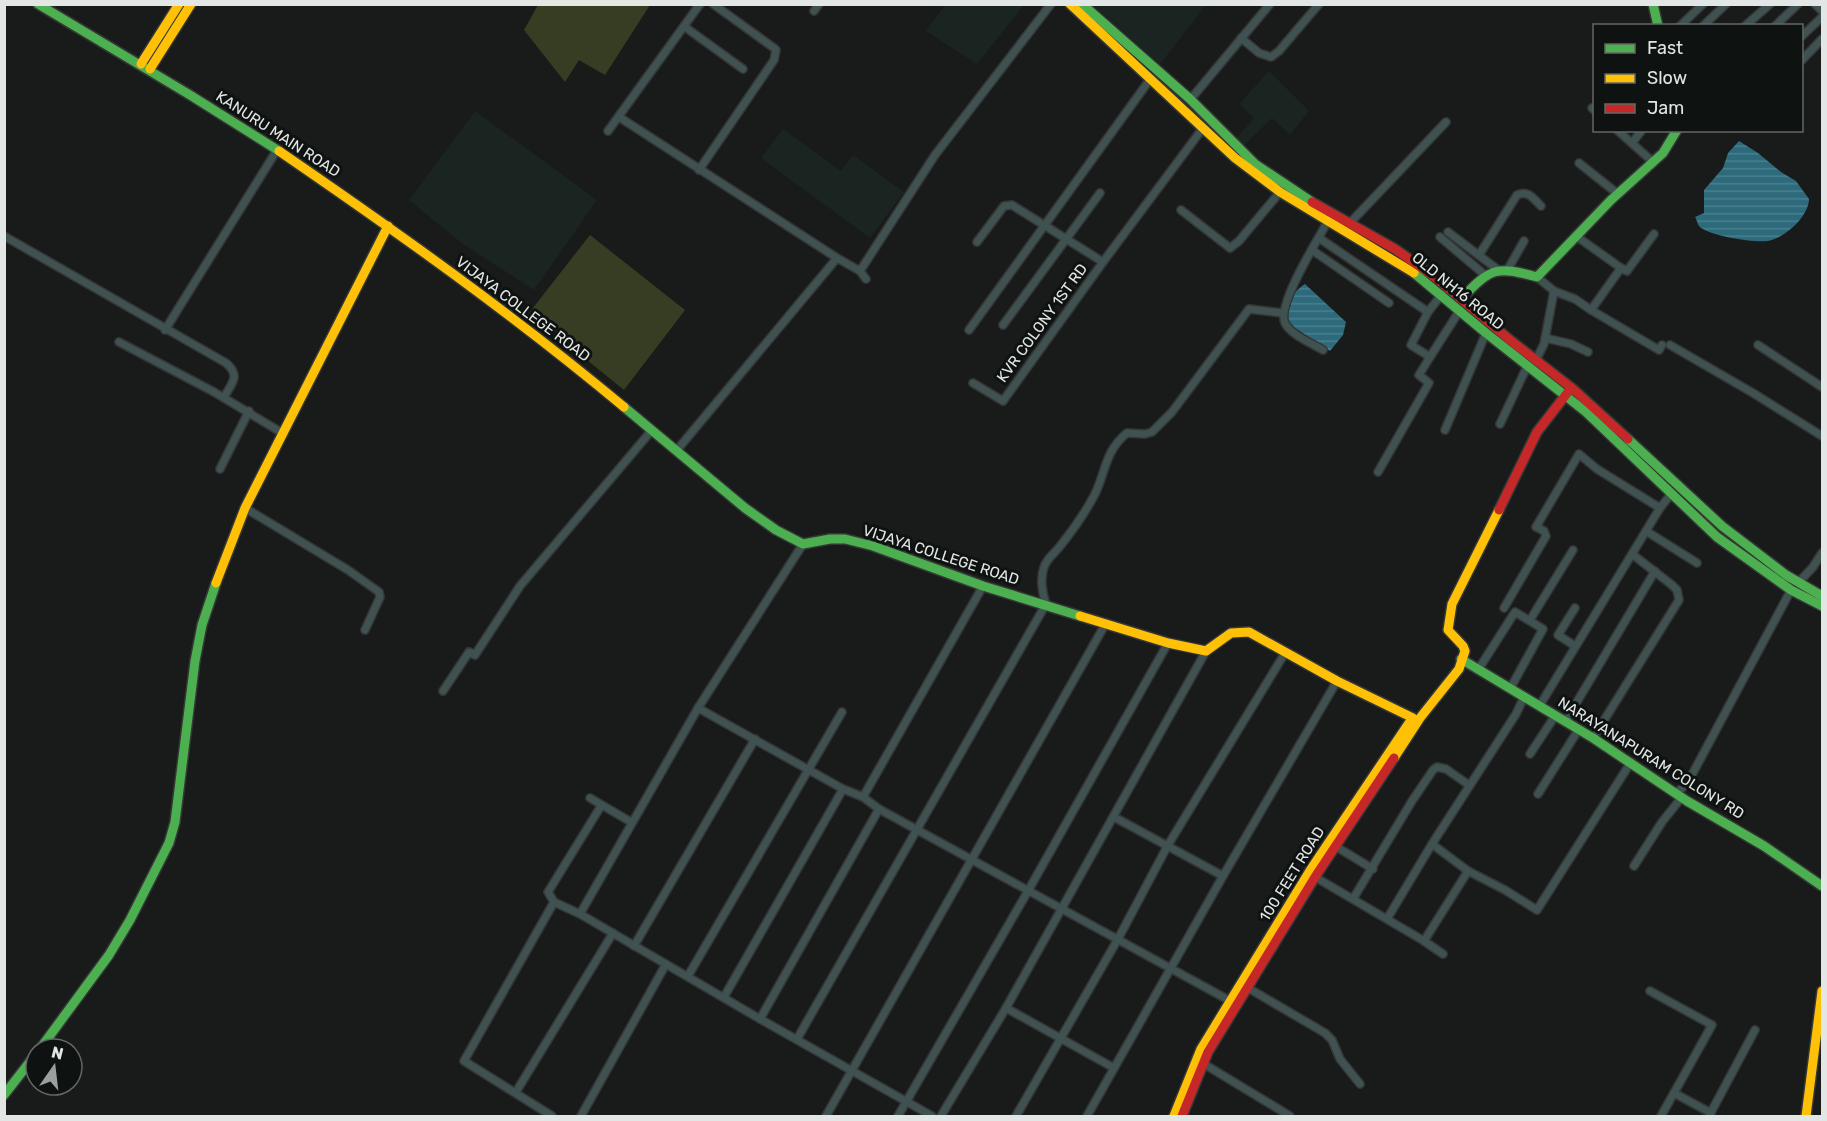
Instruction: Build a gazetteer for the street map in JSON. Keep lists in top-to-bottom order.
{
  "streets": {
    "street": [
      "KANURU MAIN ROAD",
      "OLD NH16 ROAD",
      "VIJAYA COLLEGE ROAD",
      "KVR COLONY 1ST RD",
      "NARAYANAPURAM COLONY RD",
      "100 FEET ROAD"
    ]
  },
  "crossings": [
    ["KANURU MAIN ROAD", "VIJAYA COLLEGE ROAD"],
    ["NARAYANAPURAM COLONY RD", "100 FEET ROAD"]
  ],
  "legend": ["Fast", "Slow", "Jam"],
  "north": "top"
}
